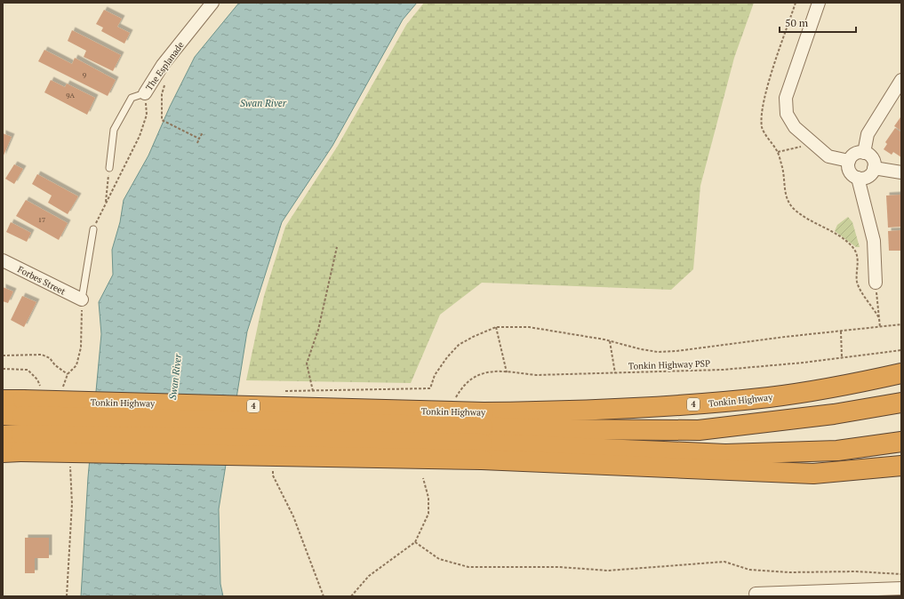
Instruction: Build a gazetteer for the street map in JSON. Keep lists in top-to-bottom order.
{
  "streets": {
    "highway": ["Tonkin Highway", "4"],
    "street": ["The Esplanade", "Forbes Street"],
    "path": ["Tonkin Highway PSP"]
  },
  "water": ["Swan River"],
  "house_numbers": ["9", "9A", "17"],
  "scale_bar": "50 m"
}
